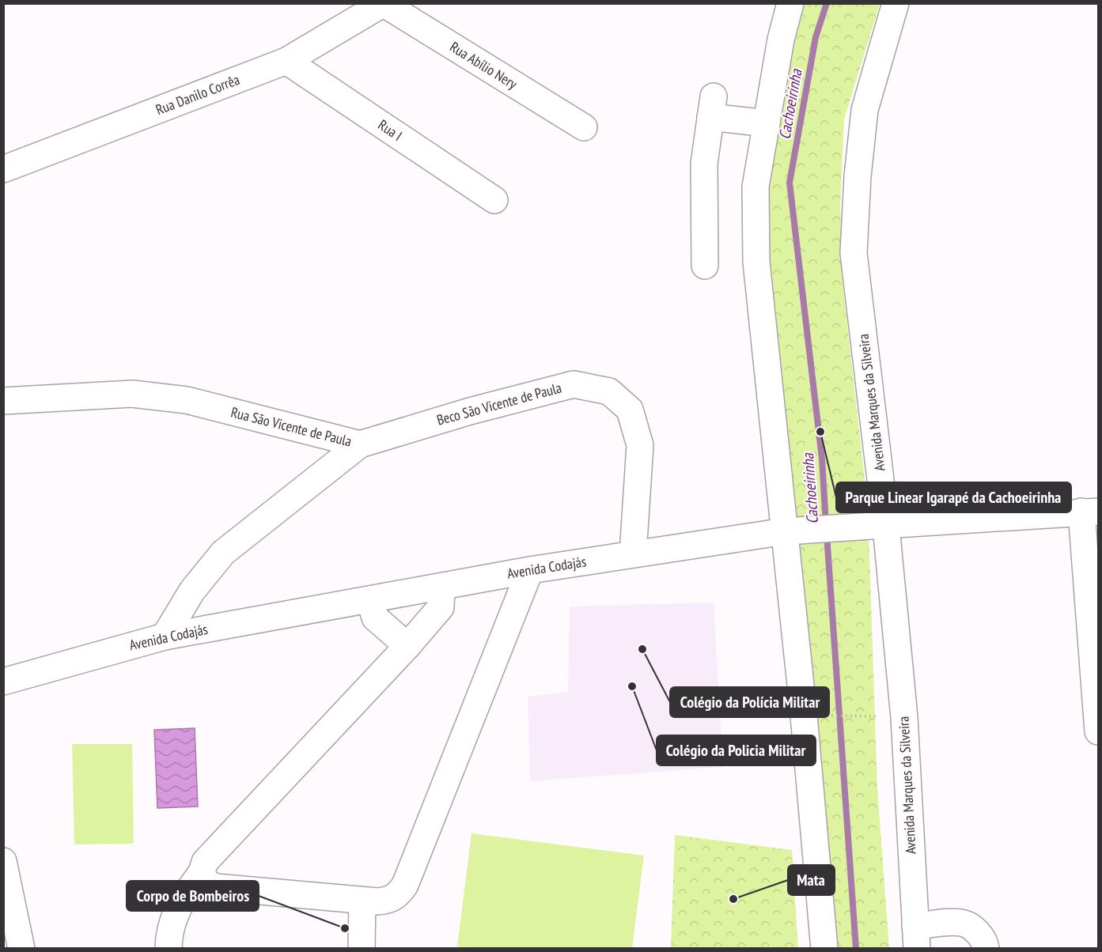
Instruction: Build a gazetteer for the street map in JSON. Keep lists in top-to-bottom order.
{
  "streets": {
    "street": [
      "Rua Abílio Nery",
      "Rua Danilo Corrêa",
      "Rua I",
      "Avenida Marques da Silveira",
      "Beco São Vicente de Paula",
      "Rua São Vicente de Paula",
      "Avenida Codajás"
    ]
  },
  "crossings": [
    ["Rua Abílio Nery", "Rua Danilo Corrêa"],
    ["Rua Danilo Corrêa", "Rua I"],
    ["Avenida Marques da Silveira", "Avenida Codajás"],
    ["Beco São Vicente de Paula", "Rua São Vicente de Paula"],
    ["Beco São Vicente de Paula", "Avenida Codajás"],
    ["Rua São Vicente de Paula", "Avenida Codajás"]
  ],
  "water": ["Cachoeirinha"],
  "places": [
    "Parque Linear Igarapé da Cachoeirinha",
    "Colégio da Polícia Militar",
    "Colégio da Policia Militar",
    "Mata",
    "Corpo de Bombeiros"
  ]
}
